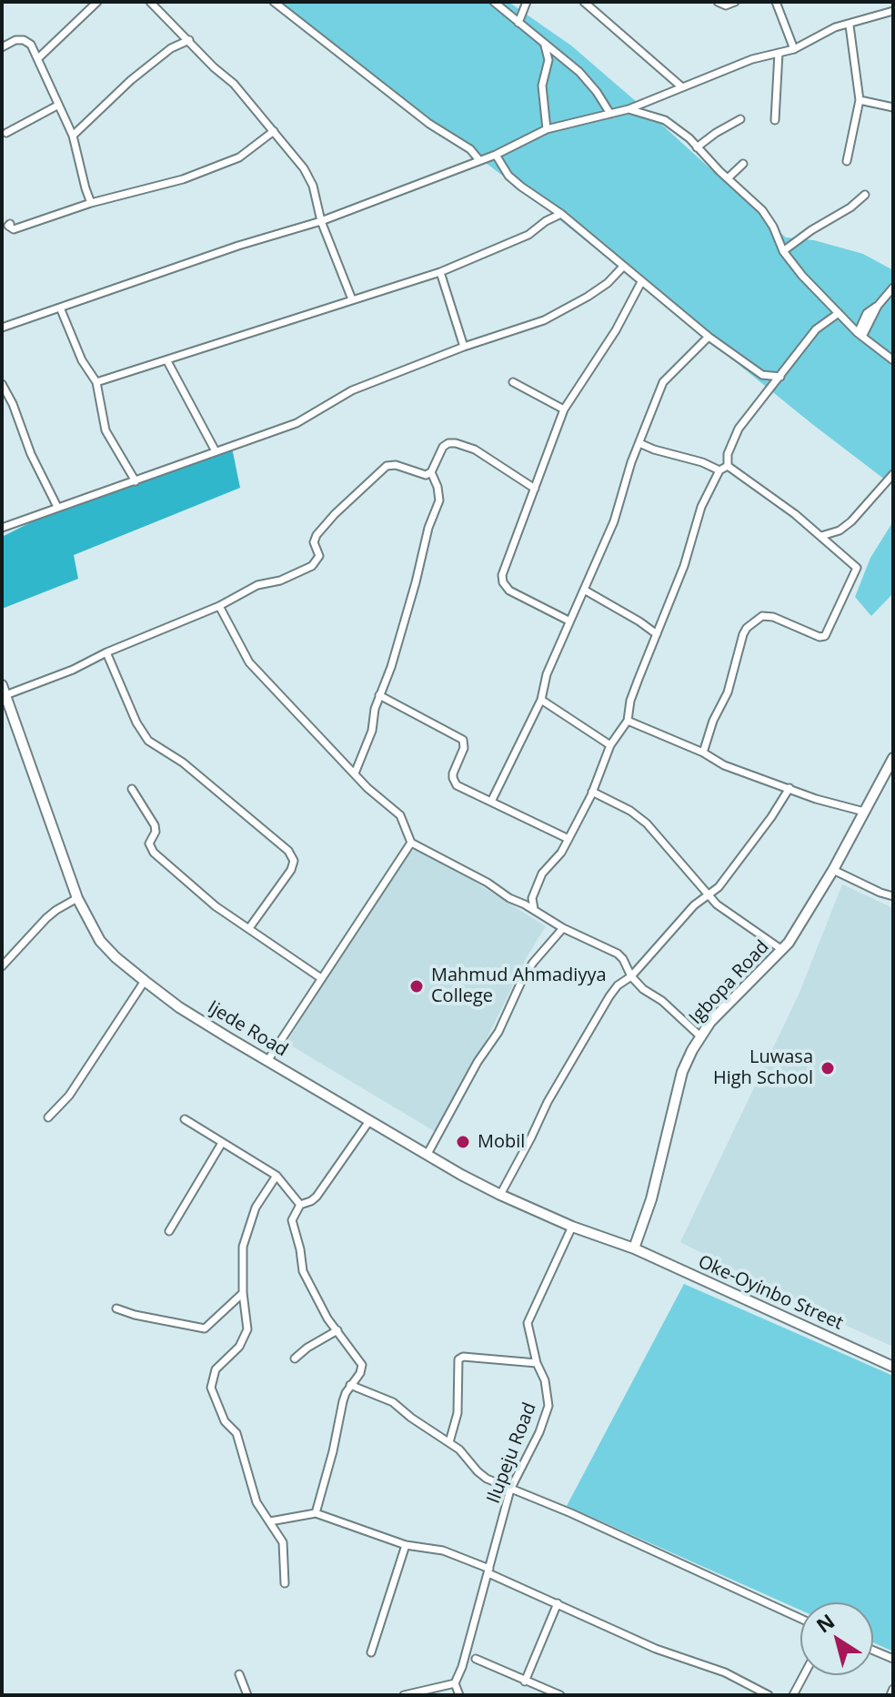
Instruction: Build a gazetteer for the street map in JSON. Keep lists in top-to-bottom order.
{
  "streets": {
    "main road": ["Igbopa Road", "Ijede Road", "Oke-Oyinbo Street"],
    "street": ["Ilupeju Road"]
  },
  "crossings": [
    ["Igbopa Road", "Ijede Road"],
    ["Igbopa Road", "Oke-Oyinbo Street"],
    ["Ijede Road", "Oke-Oyinbo Street"],
    ["Ijede Road", "Ilupeju Road"]
  ],
  "places": ["Mahmud Ahmadiyya College", "Luwasa High School", "Mobil"],
  "north": "top left"
}
